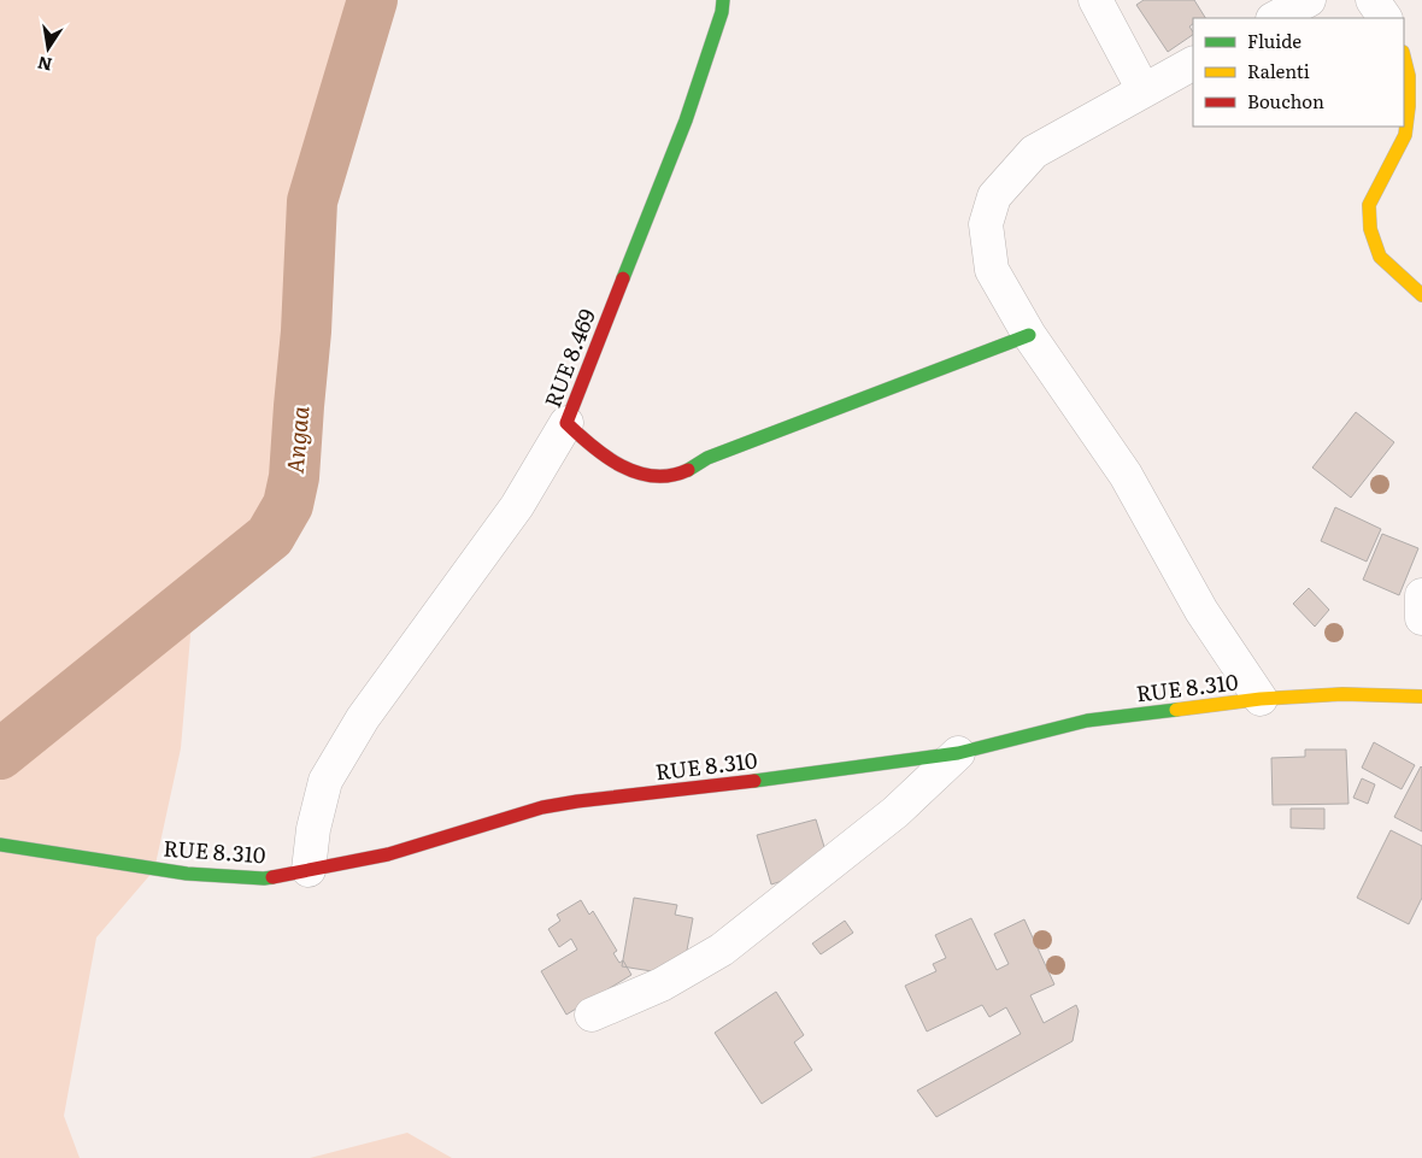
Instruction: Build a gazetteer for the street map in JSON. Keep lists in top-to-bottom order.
{
  "streets": {
    "street": ["RUE 8.469", "RUE 8.310"]
  },
  "water": ["Angaa"],
  "legend": ["Fluide", "Ralenti", "Bouchon"],
  "north": "bottom"
}
